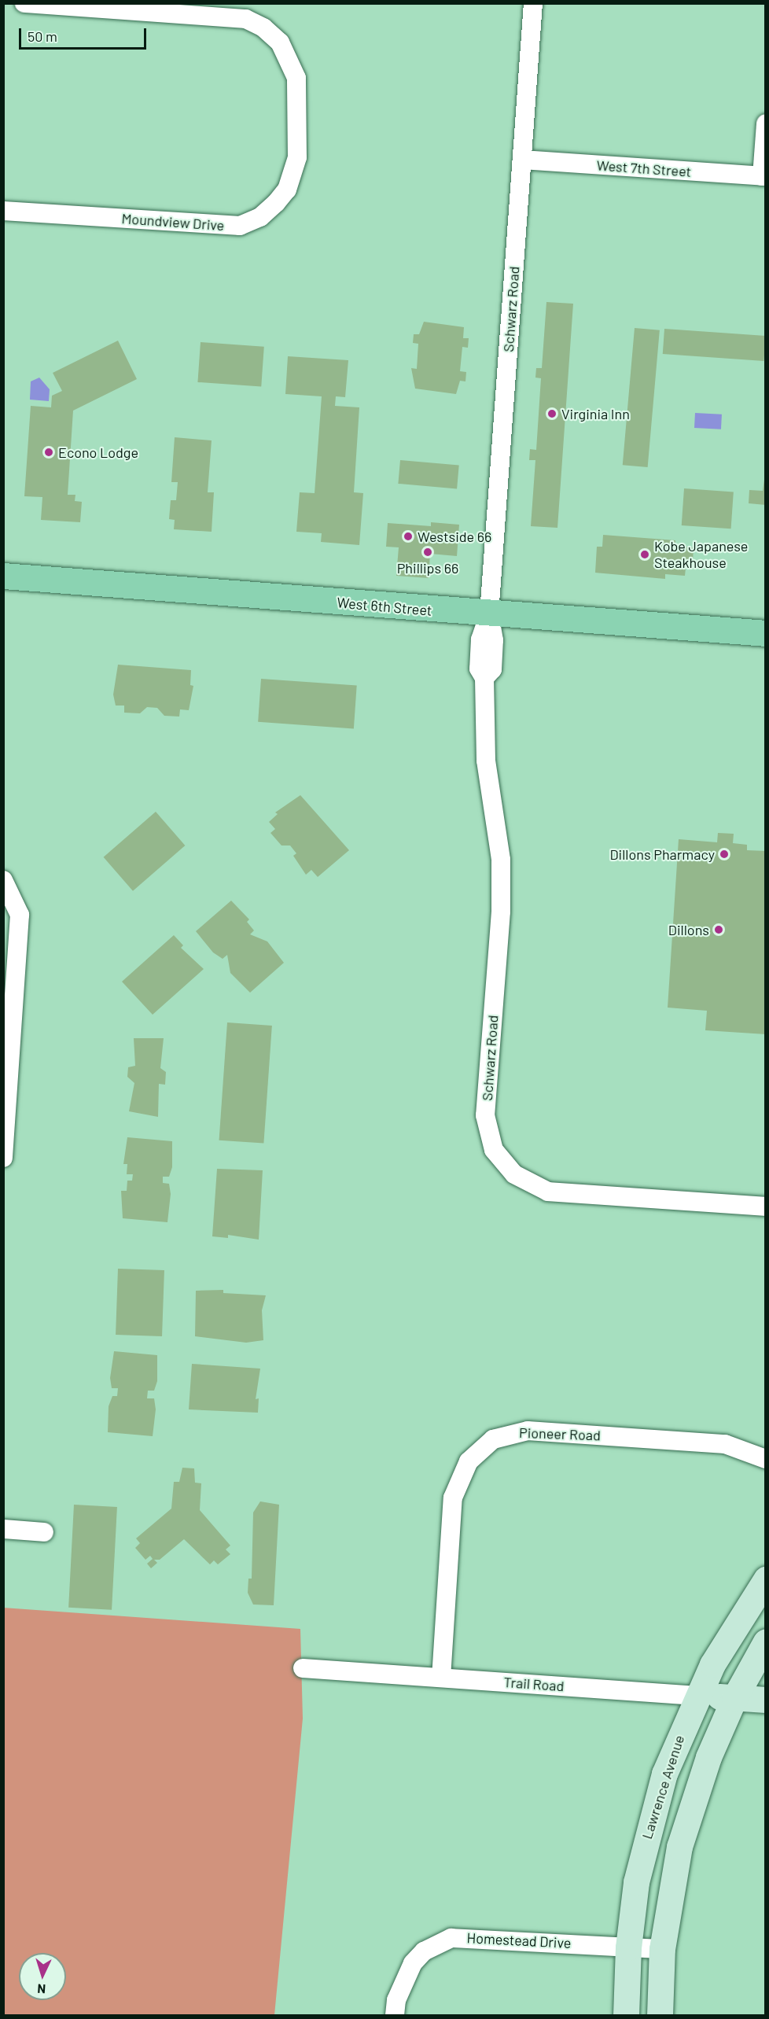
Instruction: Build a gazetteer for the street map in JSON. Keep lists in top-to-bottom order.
{
  "streets": {
    "main road": ["West 6th Street"],
    "street": [
      "West 7th Street",
      "Moundview Drive",
      "Schwarz Road",
      "Pioneer Road",
      "Trail Road",
      "Lawrence Avenue",
      "Homestead Drive"
    ]
  },
  "crossings": [
    ["West 7th Street", "Schwarz Road"],
    ["Schwarz Road", "West 6th Street"],
    ["Pioneer Road", "Trail Road"],
    ["Trail Road", "Lawrence Avenue"],
    ["Lawrence Avenue", "Homestead Drive"]
  ],
  "places": [
    "Virginia Inn",
    "Econo Lodge",
    "Westside 66",
    "Phillips 66",
    "Kobe Japanese Steakhouse",
    "Dillons Pharmacy",
    "Dillons"
  ],
  "scale_bar": "50 m",
  "north": "bottom"
}
